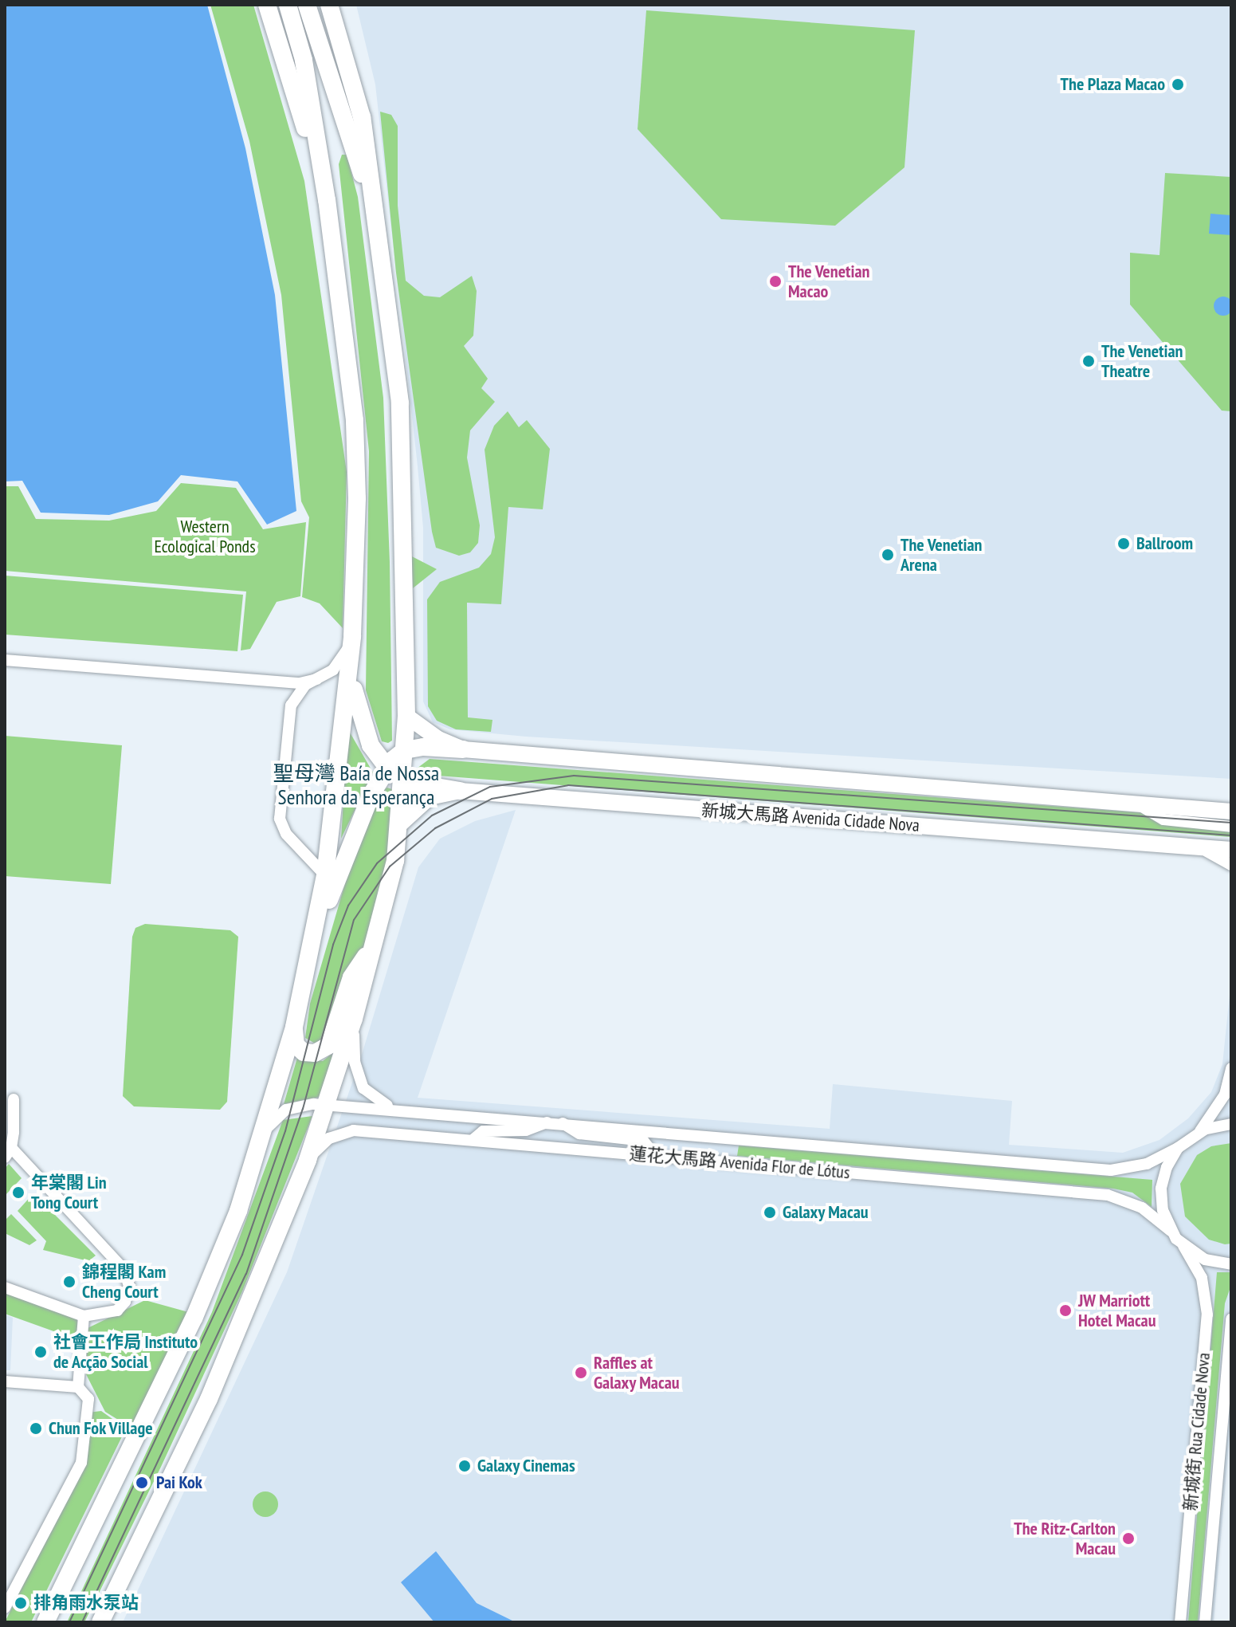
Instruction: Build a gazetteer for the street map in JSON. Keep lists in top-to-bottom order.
{
  "streets": {
    "main road": ["新城大馬路 Avenida Cidade Nova"],
    "street": ["蓮花大馬路 Avenida Flor de Lótus", "新城街 Rua Cidade Nova"]
  },
  "districts": ["聖母灣 Baía de Nossa Senhora da Esperança"],
  "parks": ["Western Ecological Ponds"],
  "places": [
    "The Plaza Macao",
    "The Venetian Macao",
    "The Venetian Theatre",
    "Ballroom",
    "The Venetian Arena",
    "年棠閣 Lin Tong Court",
    "Galaxy Macau",
    "錦程閣 Kam Cheng Court",
    "JW Marriott Hotel Macau",
    "社會工作局 Instituto de Acção Social",
    "Raffles at Galaxy Macau",
    "Chun Fok Village",
    "Galaxy Cinemas",
    "Pai Kok",
    "The Ritz-Carlton Macau",
    "排角雨水泵站"
  ]
}
